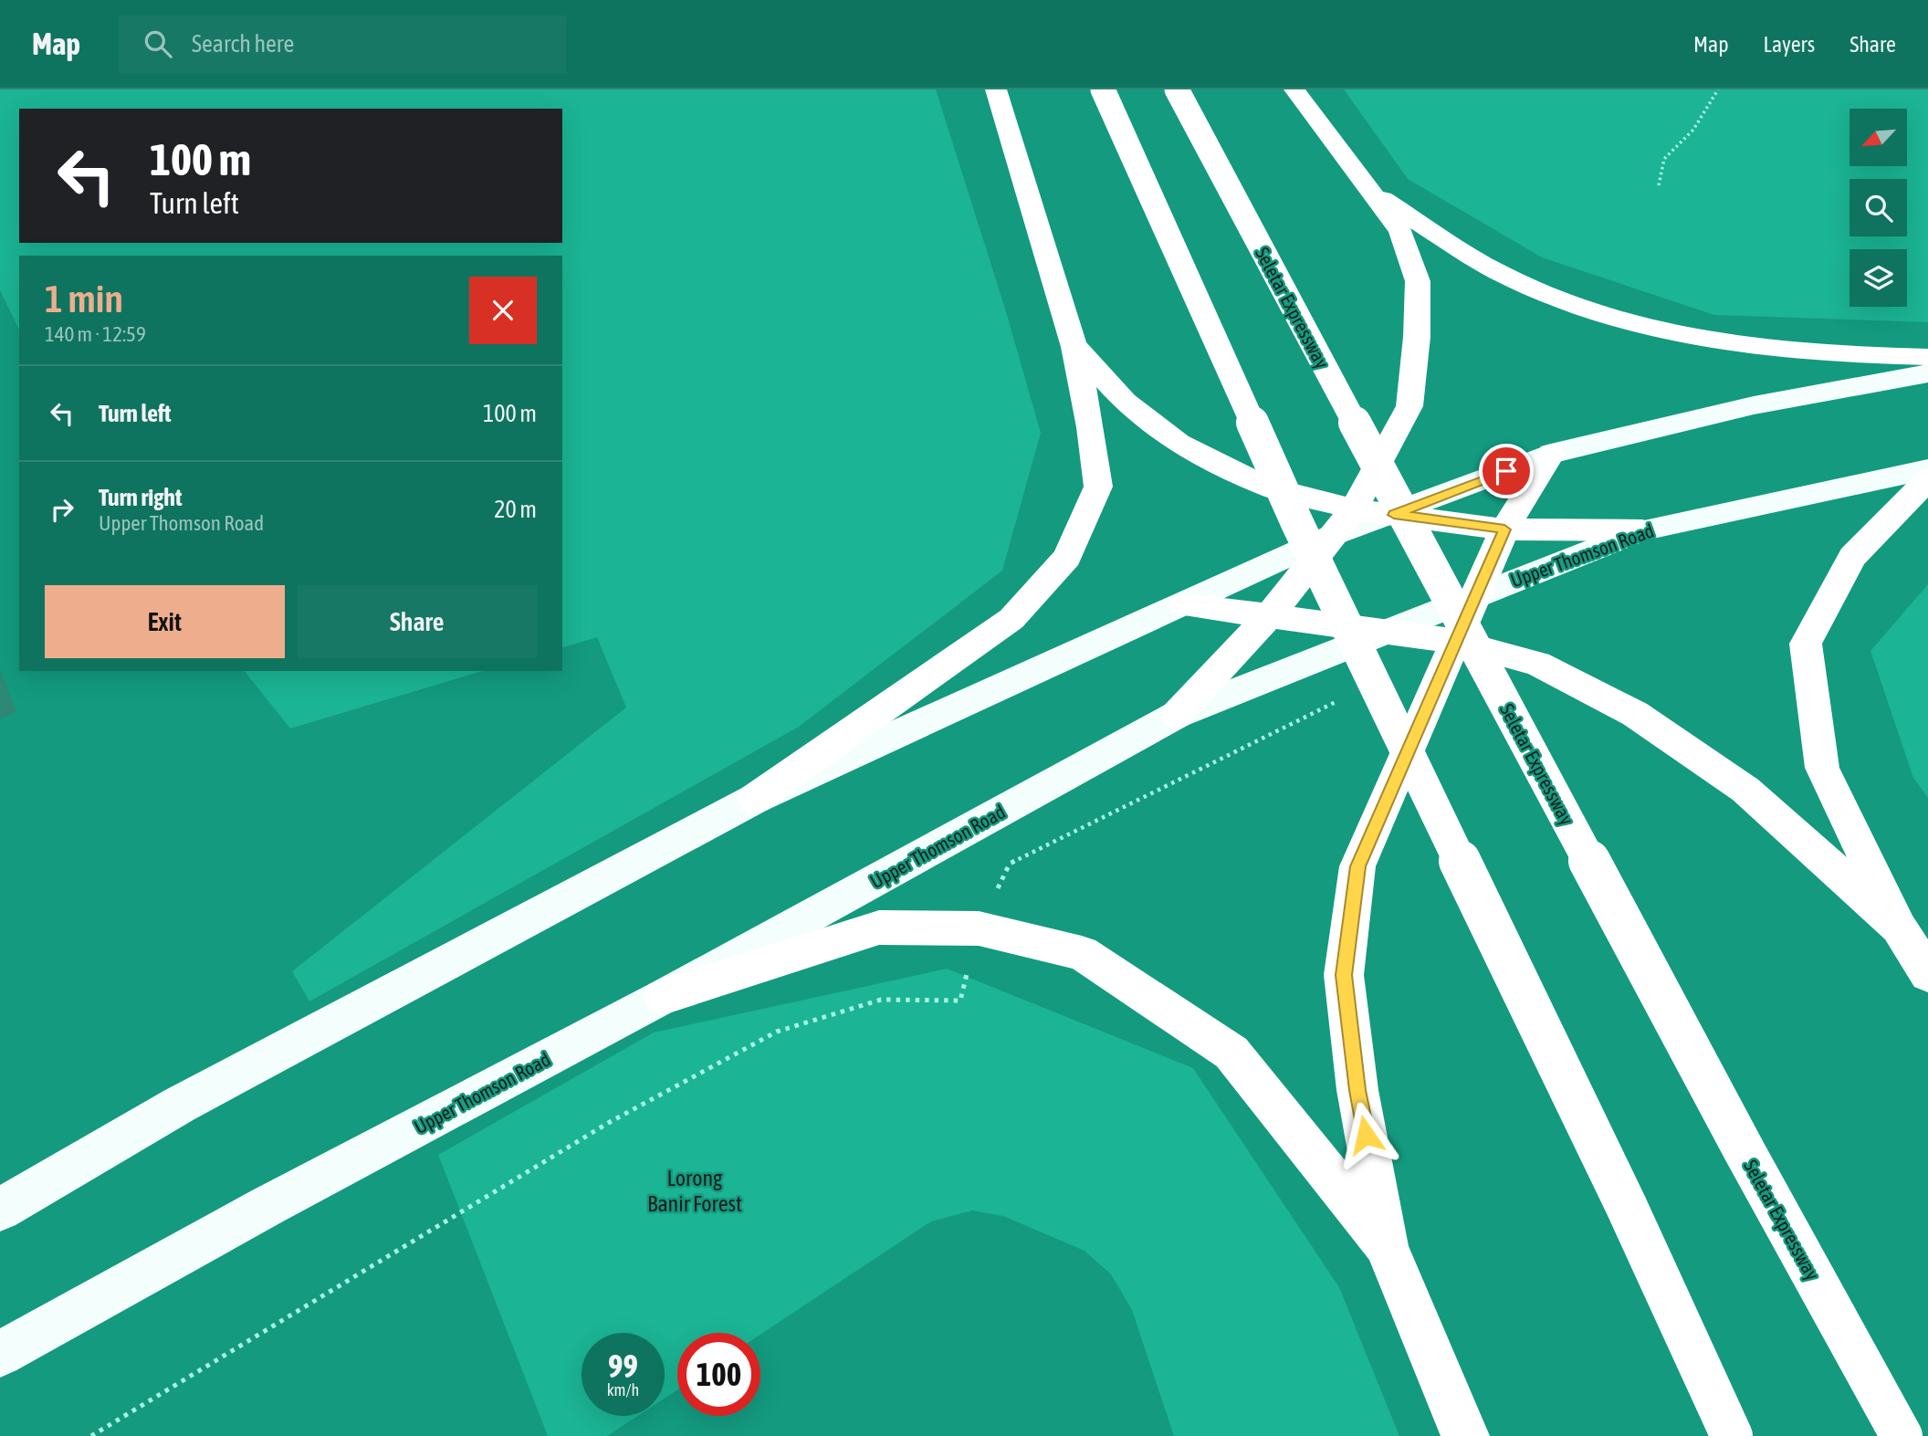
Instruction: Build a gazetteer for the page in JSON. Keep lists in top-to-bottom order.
{
  "streets": {
    "highway": ["Seletar Expressway"],
    "main road": ["Upper Thomson Road"]
  },
  "parks": ["Lorong Banir Forest"],
  "north": "bottom left",
  "page": {
    "header": "Map",
    "search": "Search here",
    "nav": ["Map", "Layers", "Share"],
    "turn": ["100 m", "Turn left"],
    "heading": ["1 min", "140 m · 12:59"],
    "list": [
      {
        "name": "Turn left",
        "value": "100 m"
      },
      {
        "name": "Turn right",
        "note": "Upper Thomson Road",
        "value": "20 m"
      }
    ],
    "buttons": ["Exit", "Share"],
    "speed": "99 km/h",
    "limit": "100"
  }
}
